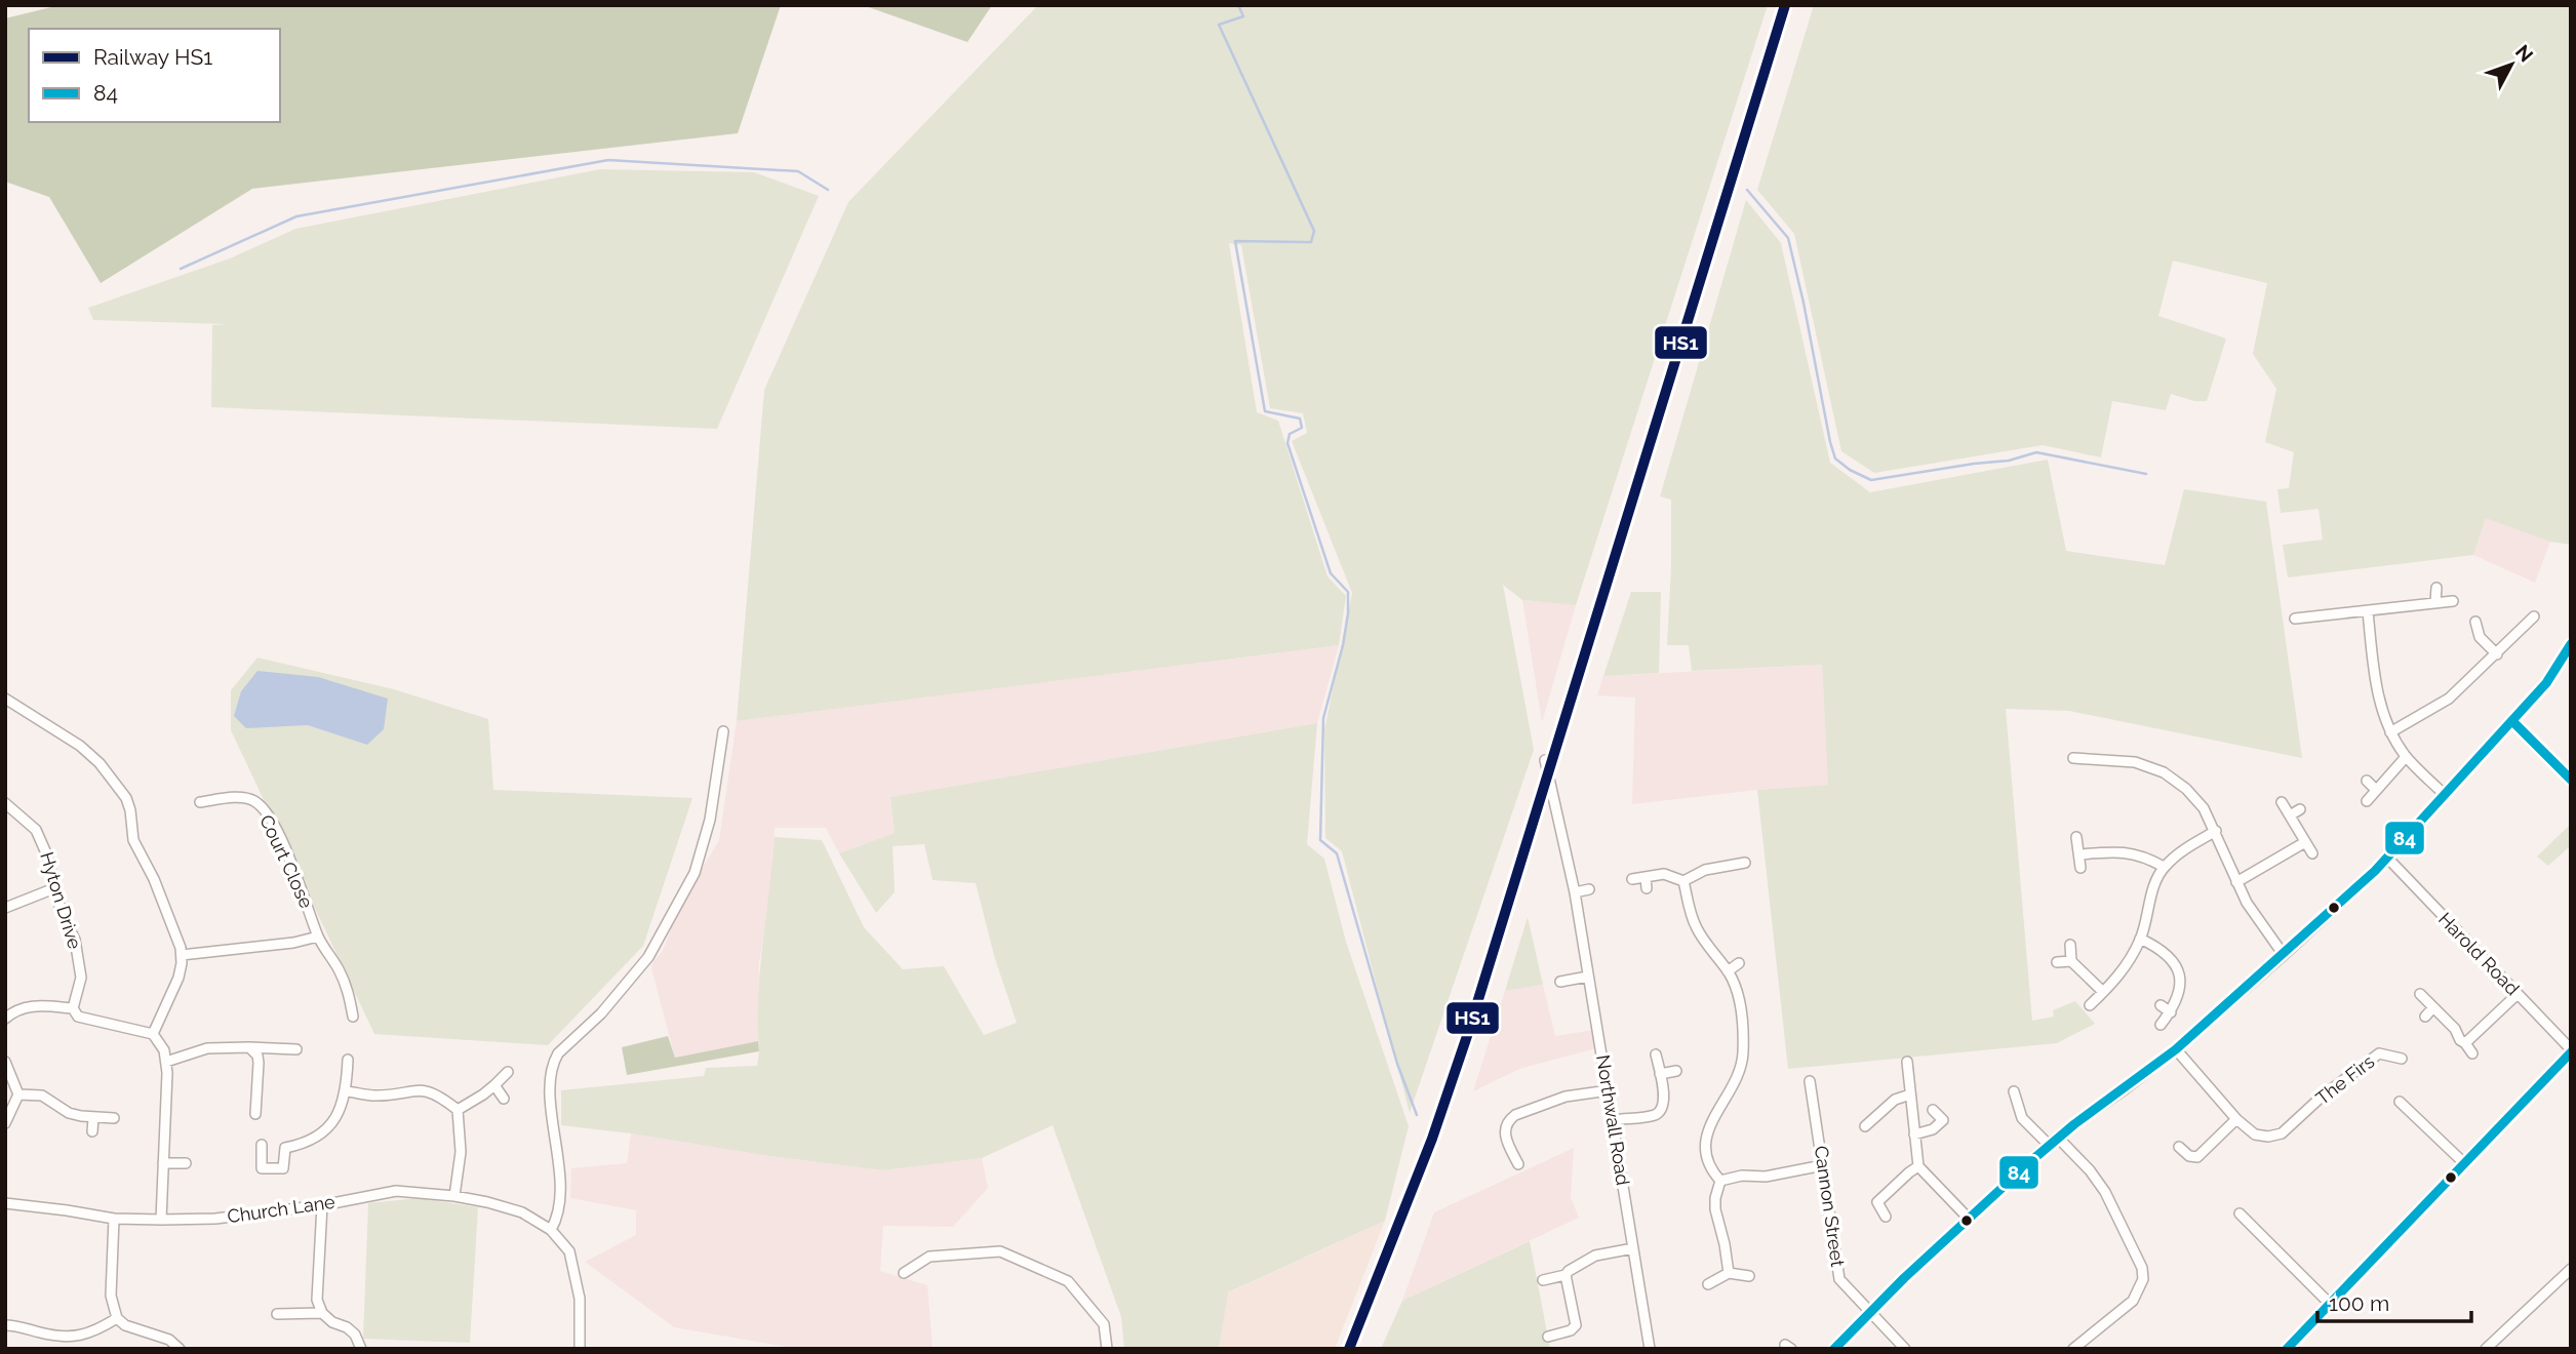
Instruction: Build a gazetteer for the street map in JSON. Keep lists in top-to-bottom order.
{
  "streets": {
    "street": [
      "Court Close",
      "Hyton Drive",
      "Harold Road",
      "The Firs",
      "Northwall Road",
      "Cannon Street",
      "Church Lane"
    ]
  },
  "lines": ["rail line HS1", "transit line 84"],
  "legend": ["Railway HS1", "84"],
  "scale_bar": "100 m",
  "north": "top right"
}
